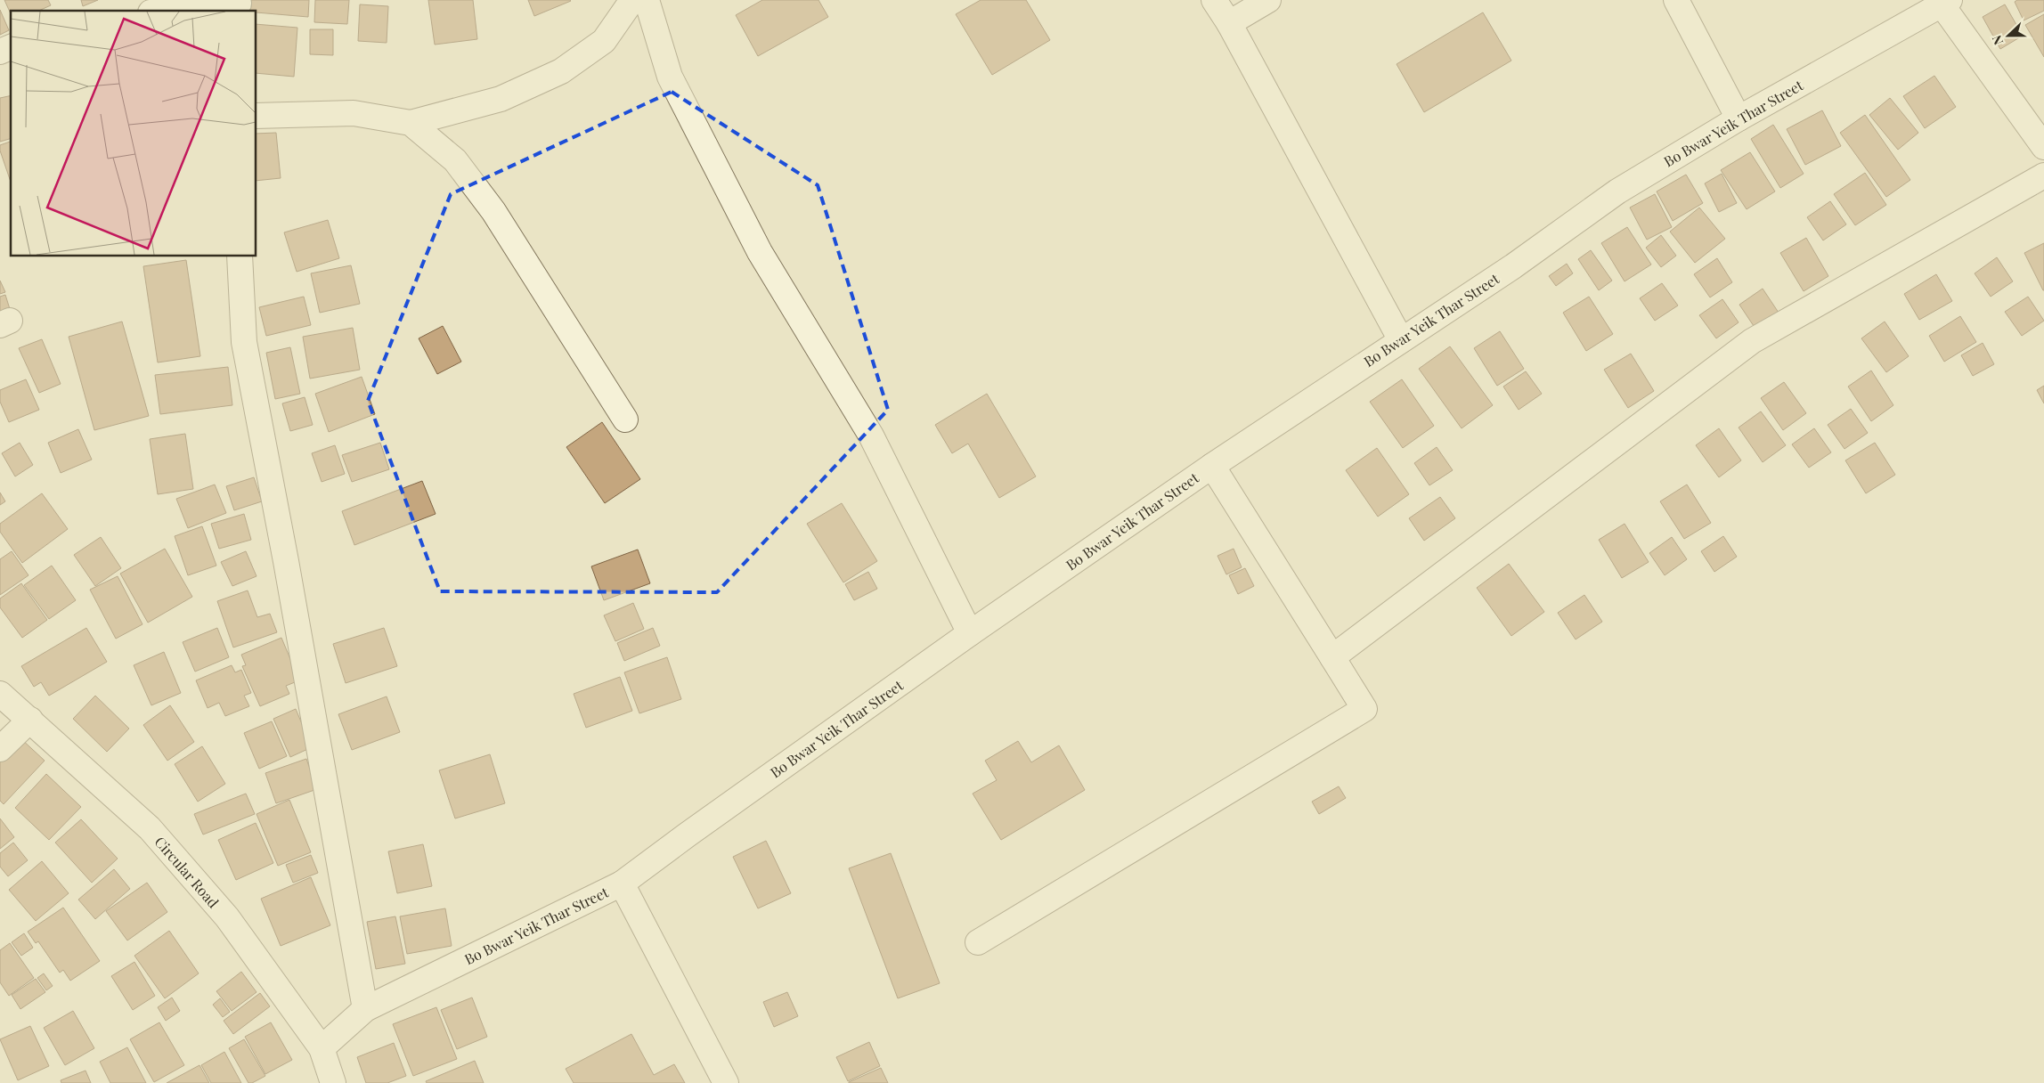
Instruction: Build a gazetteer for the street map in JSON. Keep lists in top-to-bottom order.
{
  "streets": {
    "street": ["Bo Bwar Yeik Thar Street", "Circular Road"]
  },
  "crossings": [
    ["Bo Bwar Yeik Thar Street", "Circular Road"]
  ],
  "north": "left"
}
